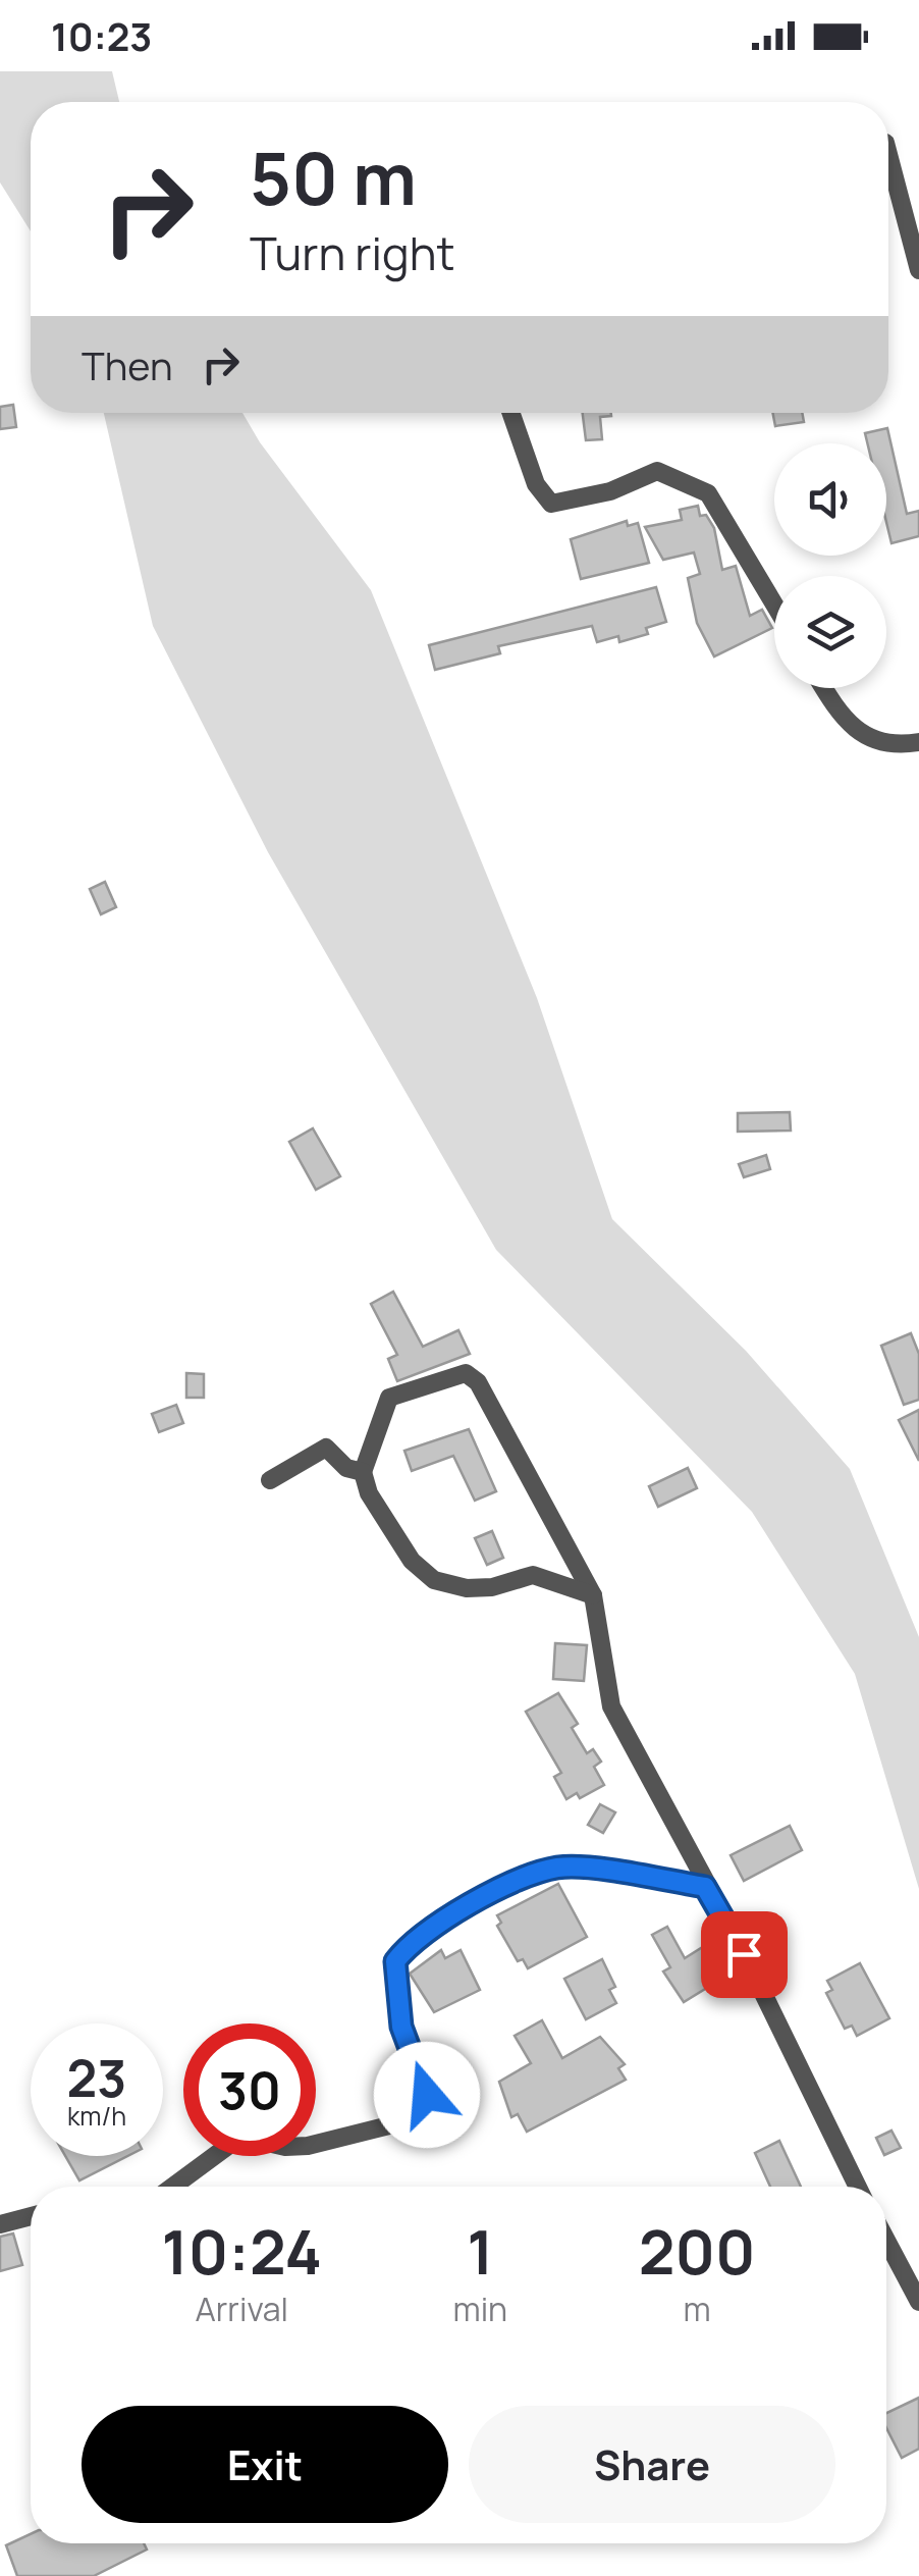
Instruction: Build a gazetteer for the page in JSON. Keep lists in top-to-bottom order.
{
  "page": {
    "status": "10:23",
    "turn": ["50 m", "Turn right"],
    "then": "Then",
    "speed": "23 km/h",
    "limit": "30",
    "eta": [
      "10:24",
      "Arrival",
      "1",
      "min",
      "200",
      "m"
    ],
    "buttons": ["Exit", "Share"]
  }
}
